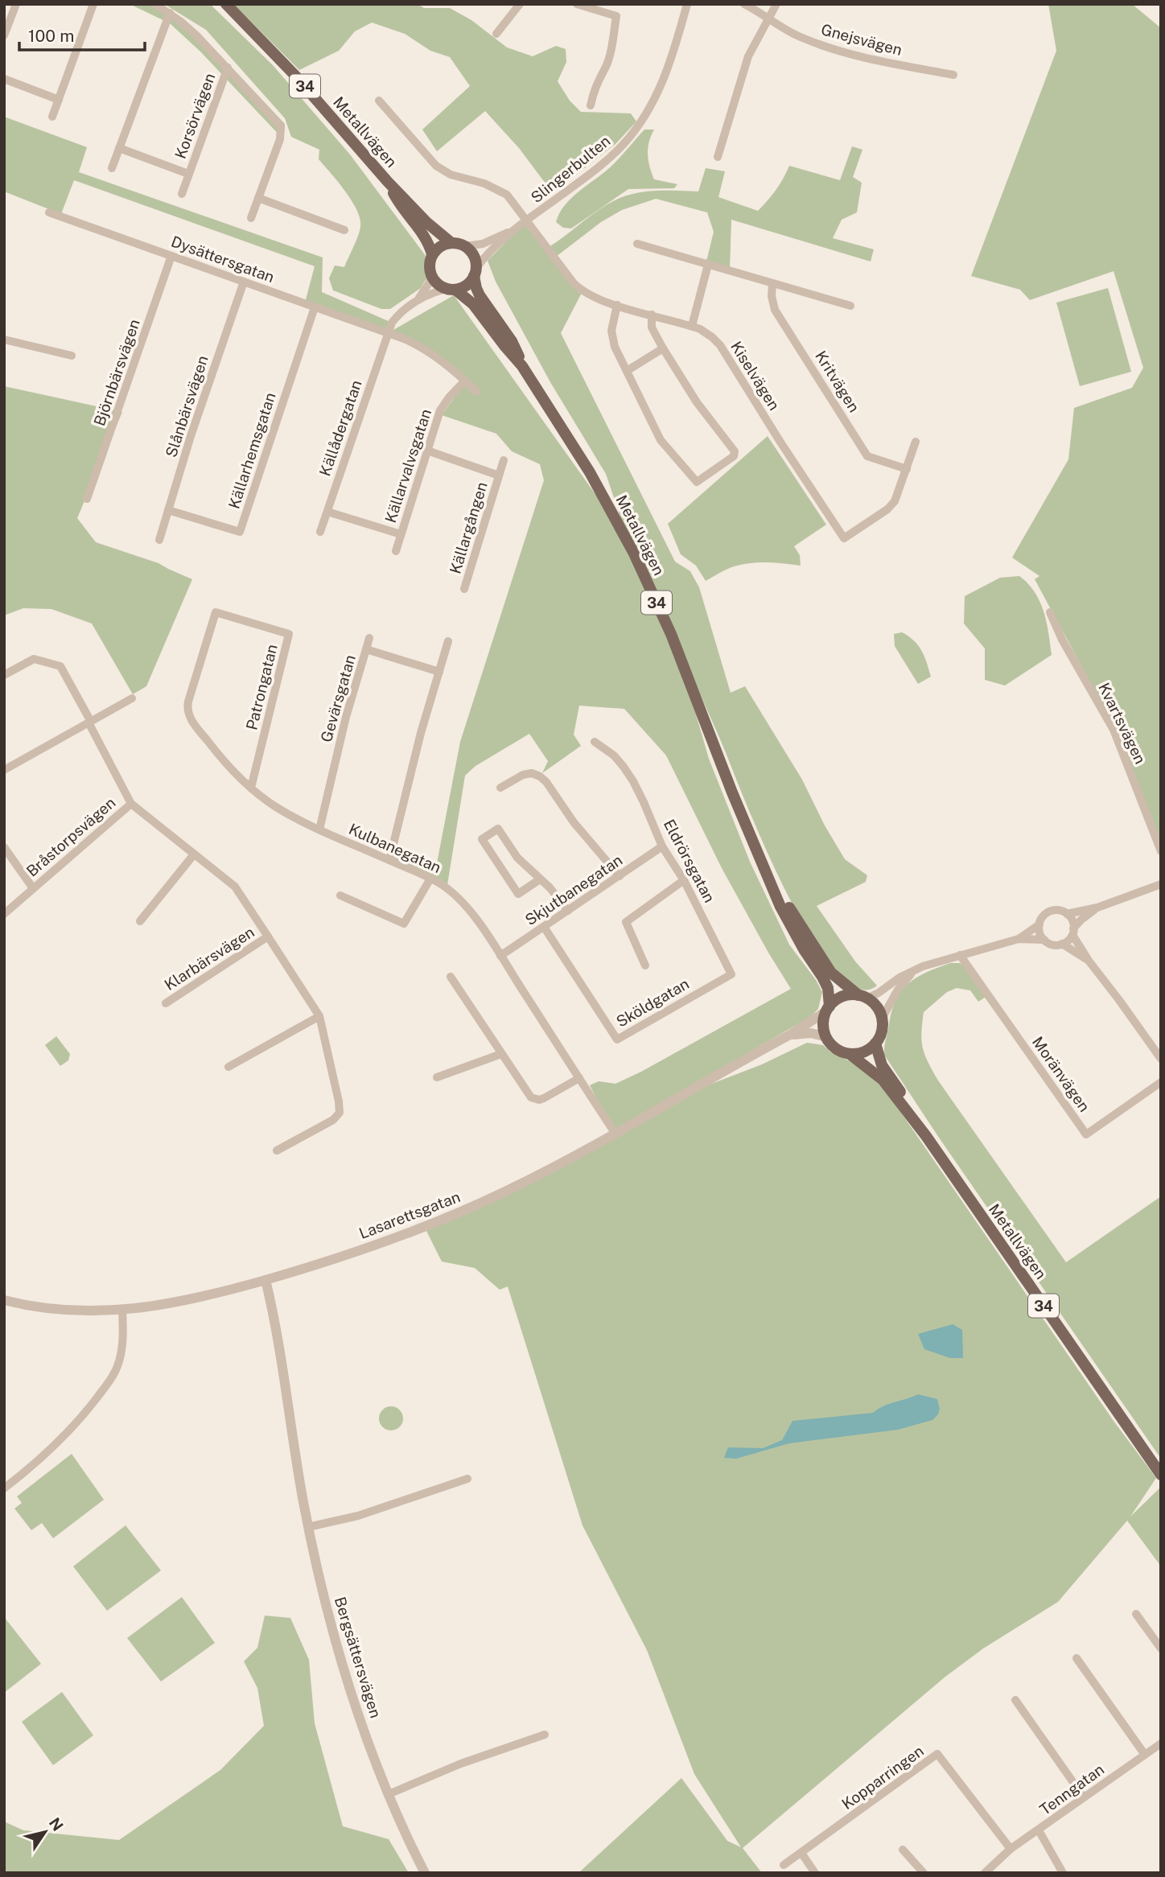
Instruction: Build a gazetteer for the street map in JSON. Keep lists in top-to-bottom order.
{
  "streets": {
    "main road": ["34", "Metallvägen"],
    "street": [
      "Gnejsvägen",
      "Korsörvägen",
      "Slingerbulten",
      "Dysättersgatan",
      "Björnbärsvägen",
      "Kiselvägen",
      "Kritvägen",
      "Slånbärsvägen",
      "Källådergatan",
      "Källarhemsgatan",
      "Källarvalvsgatan",
      "Källargången",
      "Patrongatan",
      "Gevärsgatan",
      "Kvartsvägen",
      "Bråstorpsvägen",
      "Kulbanegatan",
      "Eldrörsgatan",
      "Skjutbanegatan",
      "Klarbärsvägen",
      "Sköldgatan",
      "Moränvägen",
      "Lasarettsgatan",
      "Bergsättersvägen",
      "Kopparringen",
      "Tenngatan"
    ]
  },
  "crossings": [
    ["34", "Metallvägen"],
    ["34", "Lasarettsgatan"],
    ["Metallvägen", "Slingerbulten"],
    ["Metallvägen", "Lasarettsgatan"],
    ["Slingerbulten", "Kiselvägen"],
    ["Dysättersgatan", "Björnbärsvägen"],
    ["Dysättersgatan", "Slånbärsvägen"],
    ["Dysättersgatan", "Källådergatan"],
    ["Dysättersgatan", "Källarhemsgatan"],
    ["Dysättersgatan", "Källarvalvsgatan"],
    ["Kiselvägen", "Kritvägen"],
    ["Slånbärsvägen", "Källarhemsgatan"],
    ["Källådergatan", "Källarvalvsgatan"],
    ["Källarvalvsgatan", "Källargången"],
    ["Patrongatan", "Kulbanegatan"],
    ["Gevärsgatan", "Kulbanegatan"],
    ["Bråstorpsvägen", "Klarbärsvägen"],
    ["Kulbanegatan", "Skjutbanegatan"],
    ["Kulbanegatan", "Lasarettsgatan"],
    ["Eldrörsgatan", "Skjutbanegatan"],
    ["Eldrörsgatan", "Sköldgatan"],
    ["Skjutbanegatan", "Sköldgatan"],
    ["Lasarettsgatan", "Bergsättersvägen"]
  ],
  "scale_bar": "100 m",
  "north": "top right"
}
